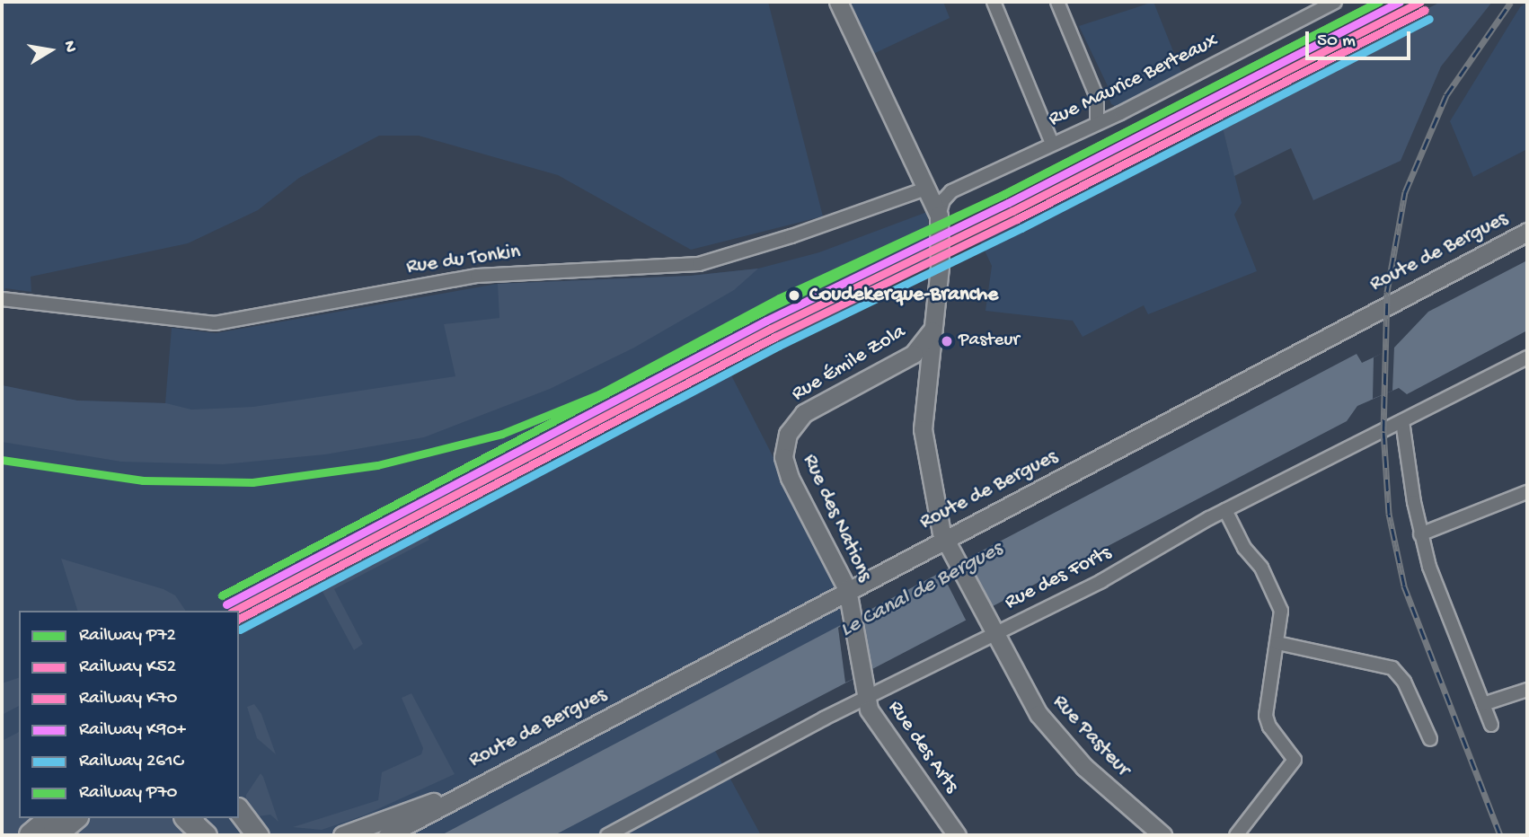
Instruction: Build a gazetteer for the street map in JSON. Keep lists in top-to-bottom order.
{
  "streets": {
    "street": [
      "Rue Maurice Berteaux",
      "Route de Bergues",
      "Rue du Tonkin",
      "Rue Émile Zola",
      "Rue des Nations",
      "Rue des Forts",
      "Rue Pasteur",
      "Rue des Arts"
    ]
  },
  "crossings": [
    ["Rue Maurice Berteaux", "Rue du Tonkin"],
    ["Route de Bergues", "Rue des Nations"],
    ["Route de Bergues", "Rue Pasteur"],
    ["Rue Émile Zola", "Rue des Nations"],
    ["Rue Émile Zola", "Rue Pasteur"],
    ["Rue des Nations", "Rue des Forts"],
    ["Rue des Nations", "Rue des Arts"],
    ["Rue des Forts", "Rue Pasteur"],
    ["Rue des Forts", "Rue des Arts"]
  ],
  "water": ["Le Canal de Bergues"],
  "places": ["Coudekerque-Branche", "Pasteur"],
  "lines": [
    "rail line P72",
    "rail line K52",
    "rail line K90+",
    "rail line P70",
    "rail line K70",
    "rail line 261C"
  ],
  "legend": [
    "Railway P72",
    "Railway K52",
    "Railway K70",
    "Railway K90+",
    "Railway 261C",
    "Railway P70"
  ],
  "scale_bar": "50 m",
  "north": "right"
}
